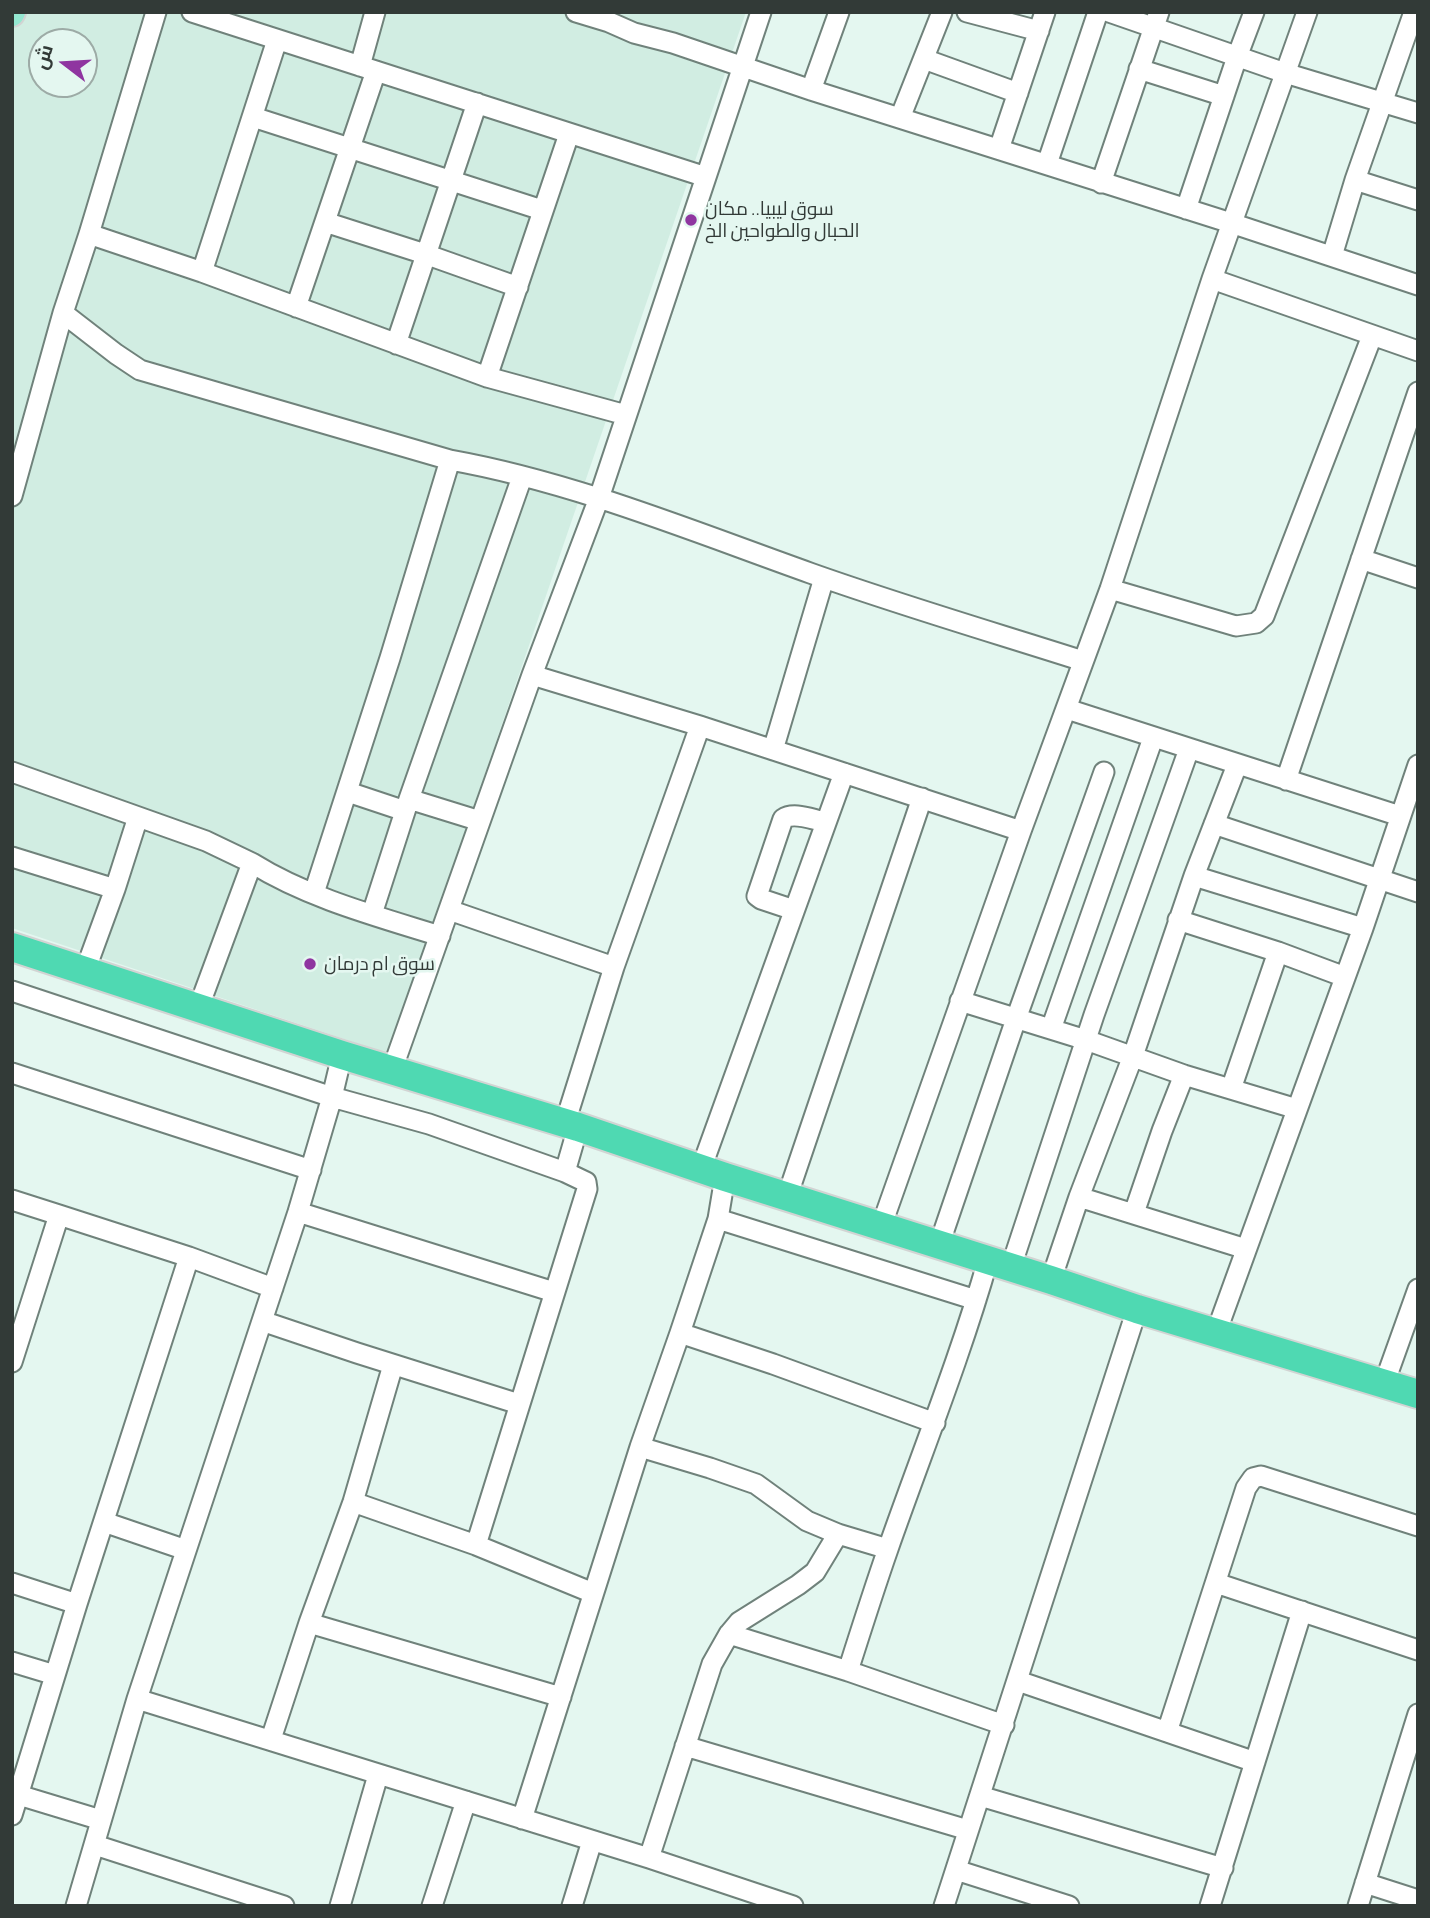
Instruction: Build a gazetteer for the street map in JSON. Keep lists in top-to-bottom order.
{
  "places": ["سوق ليبيا.. مكان الحبال والطواحين الخ", "سوق ام درمان"],
  "north": "left"
}
